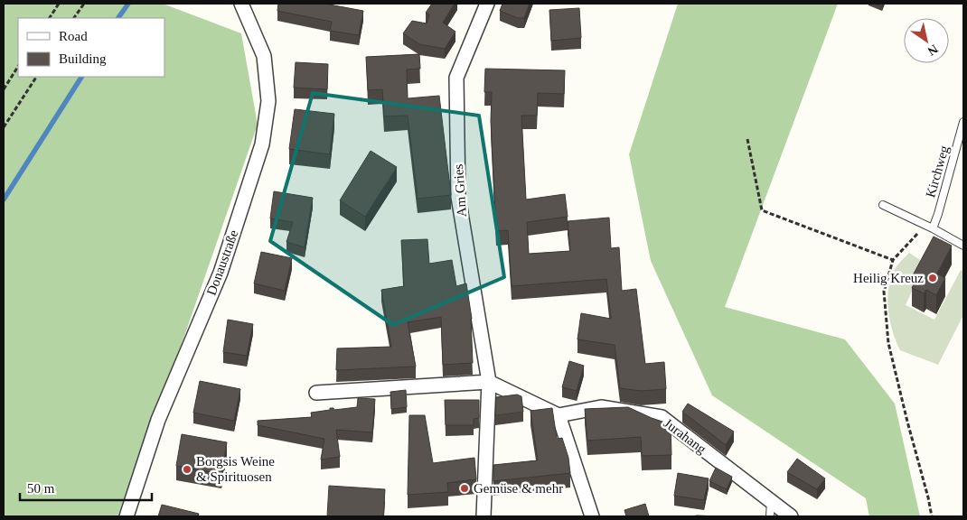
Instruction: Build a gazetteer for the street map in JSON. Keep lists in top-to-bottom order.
{
  "streets": {
    "street": ["Am Gries", "Donaustraße", "Jurahang"],
    "lane": ["Kirchweg"]
  },
  "places": ["Heilig Kreuz", "Borgsis Weine & Spirituosen", "Gemüse & mehr"],
  "legend": ["Road", "Building"],
  "scale_bar": "50 m",
  "north": "bottom right"
}
